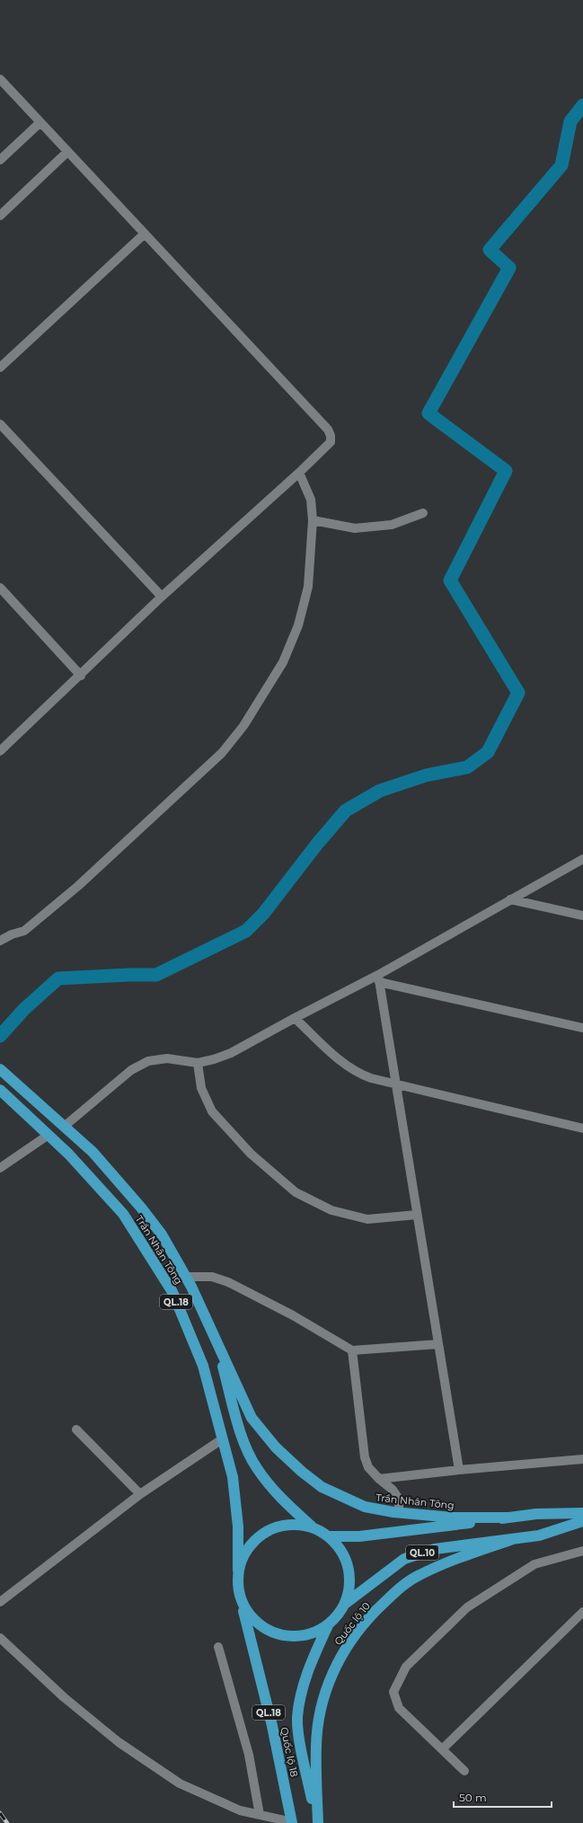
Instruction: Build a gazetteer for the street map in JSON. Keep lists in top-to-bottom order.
{
  "streets": {
    "highway": [
      "Trần Nhân Tông",
      "QL.18",
      "QL.10",
      "Quốc lộ 10",
      "Quốc lộ 18"
    ]
  },
  "crossings": [
    ["Trần Nhân Tông", "QL.10"],
    ["Trần Nhân Tông", "Quốc lộ 10"],
    ["Trần Nhân Tông", "Quốc lộ 18"],
    ["QL.10", "Quốc lộ 10"],
    ["QL.10", "Quốc lộ 18"],
    ["Quốc lộ 10", "Quốc lộ 18"]
  ],
  "scale_bar": "50 m"
}
